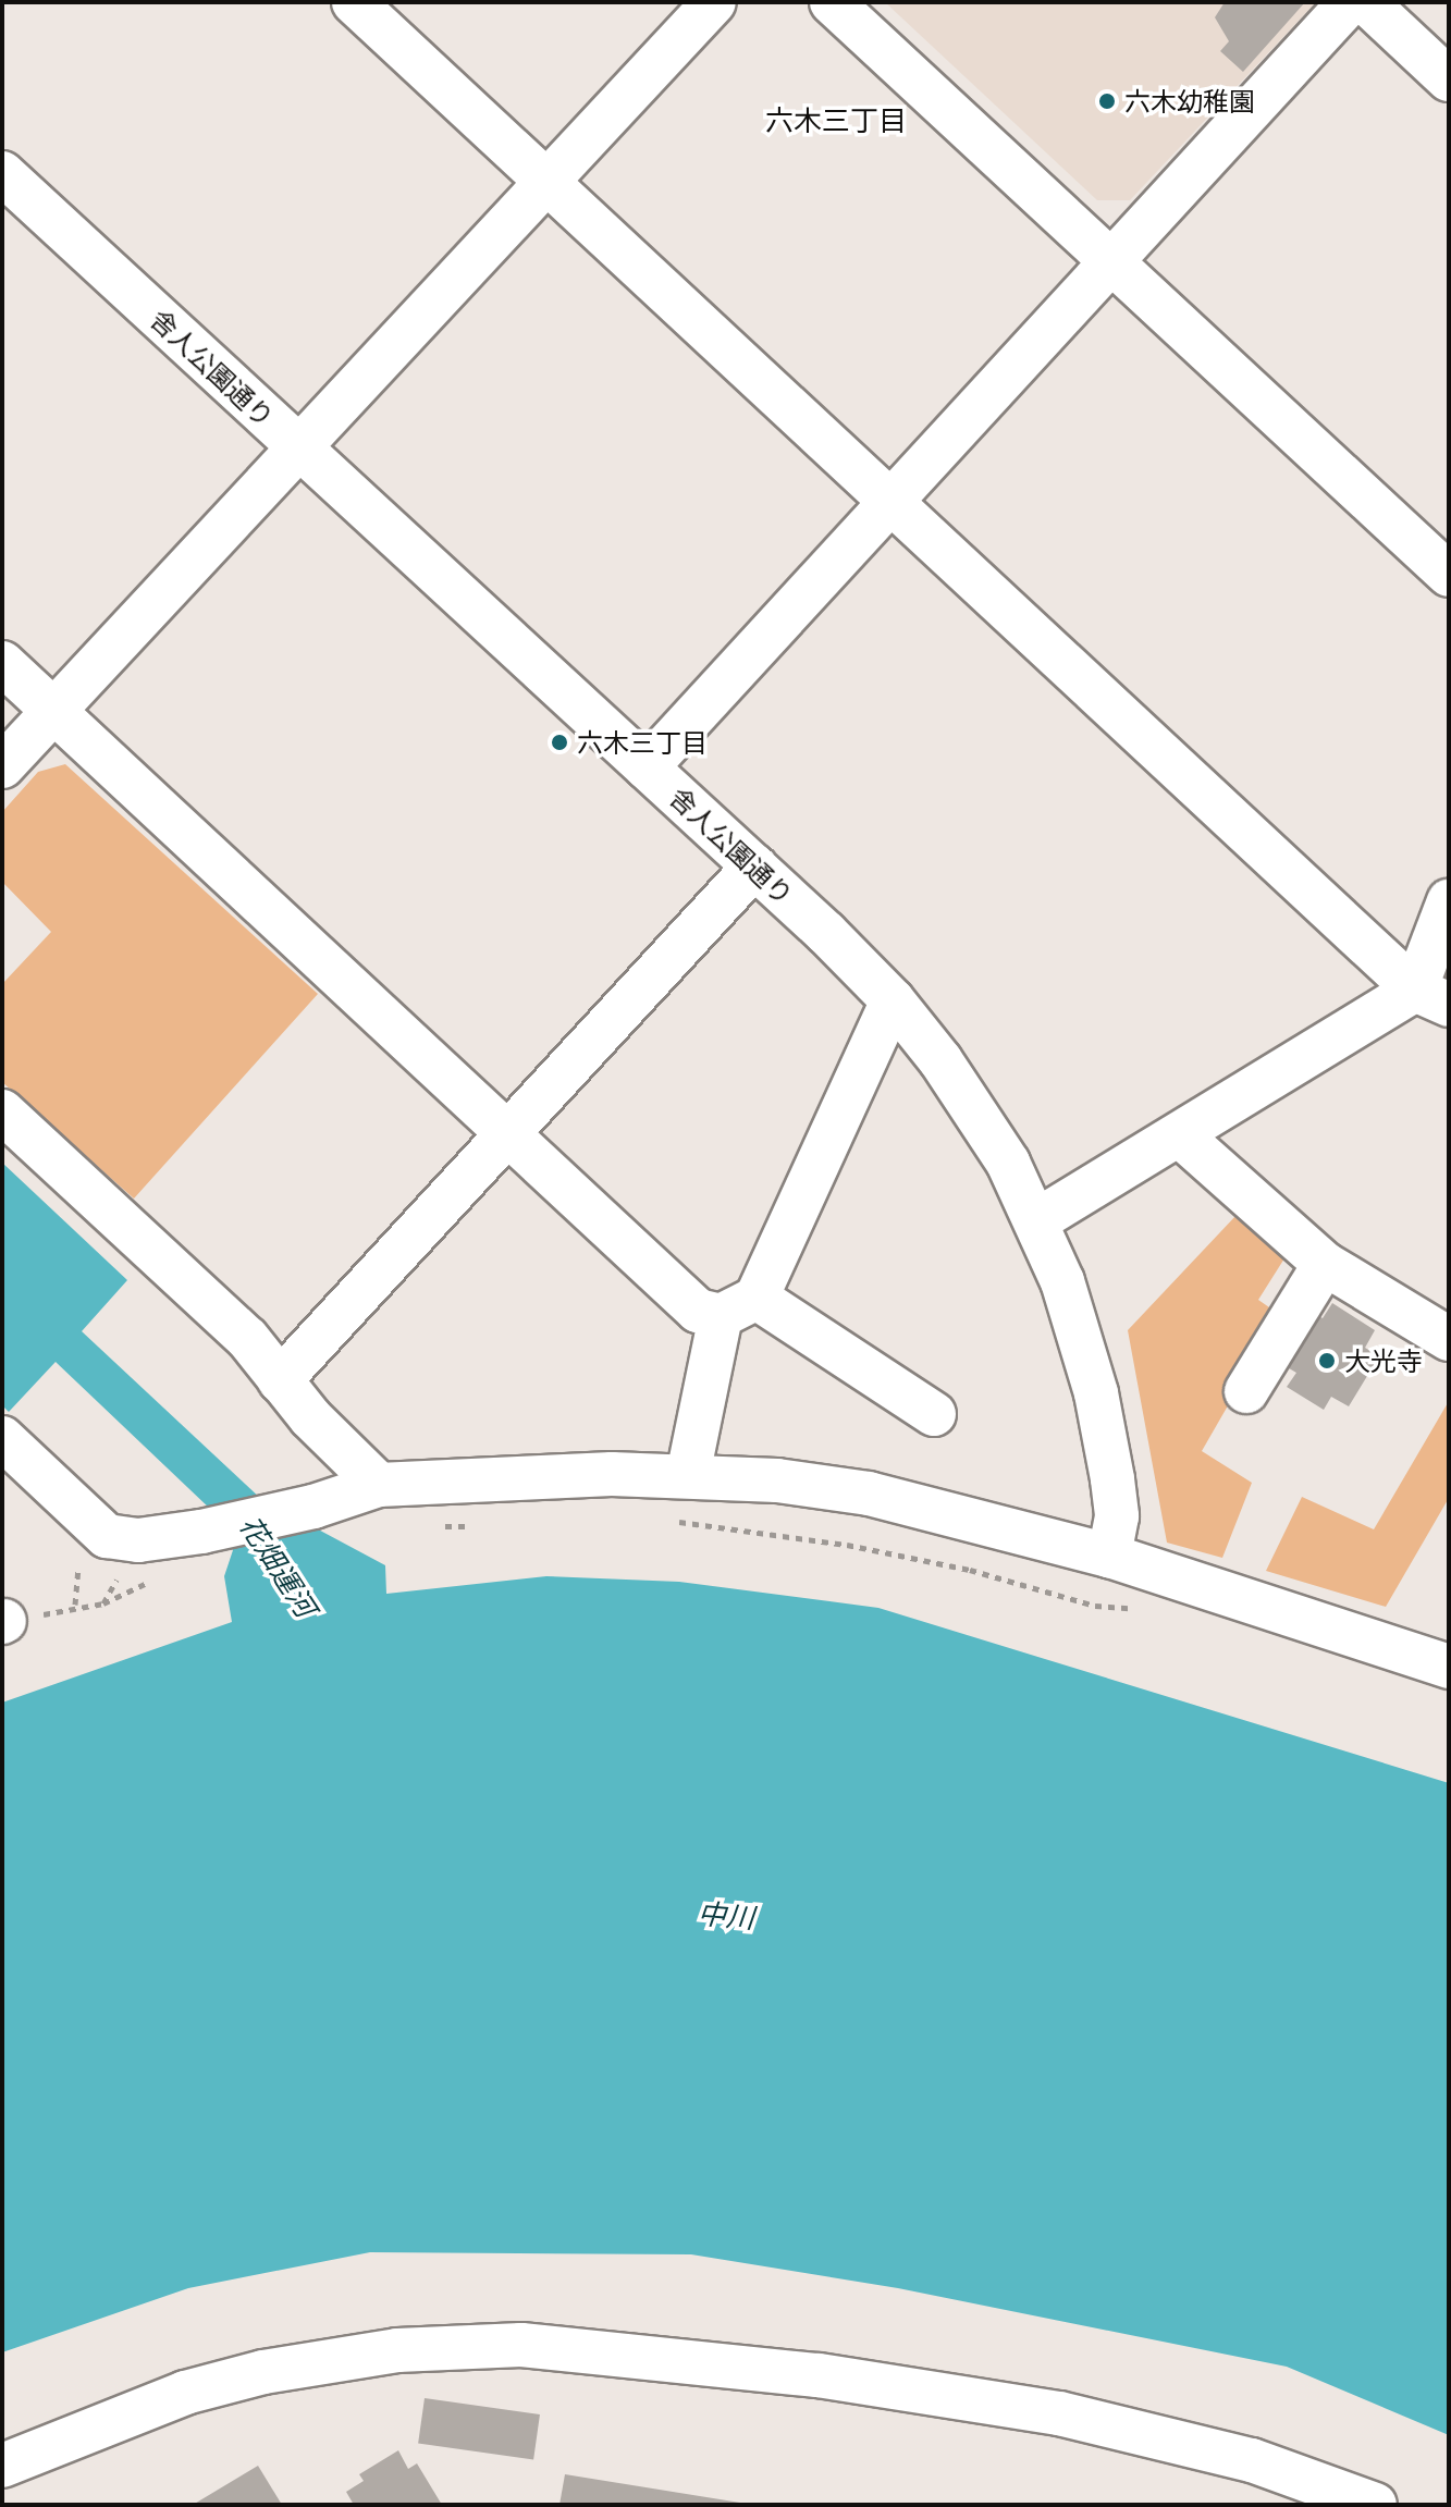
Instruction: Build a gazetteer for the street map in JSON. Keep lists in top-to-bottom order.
{
  "streets": {
    "street": ["舎人公園通り"]
  },
  "districts": ["六木三丁目"],
  "water": ["花畑運河", "中川"],
  "places": ["六木幼稚園", "六木三丁目", "大光寺"]
}
